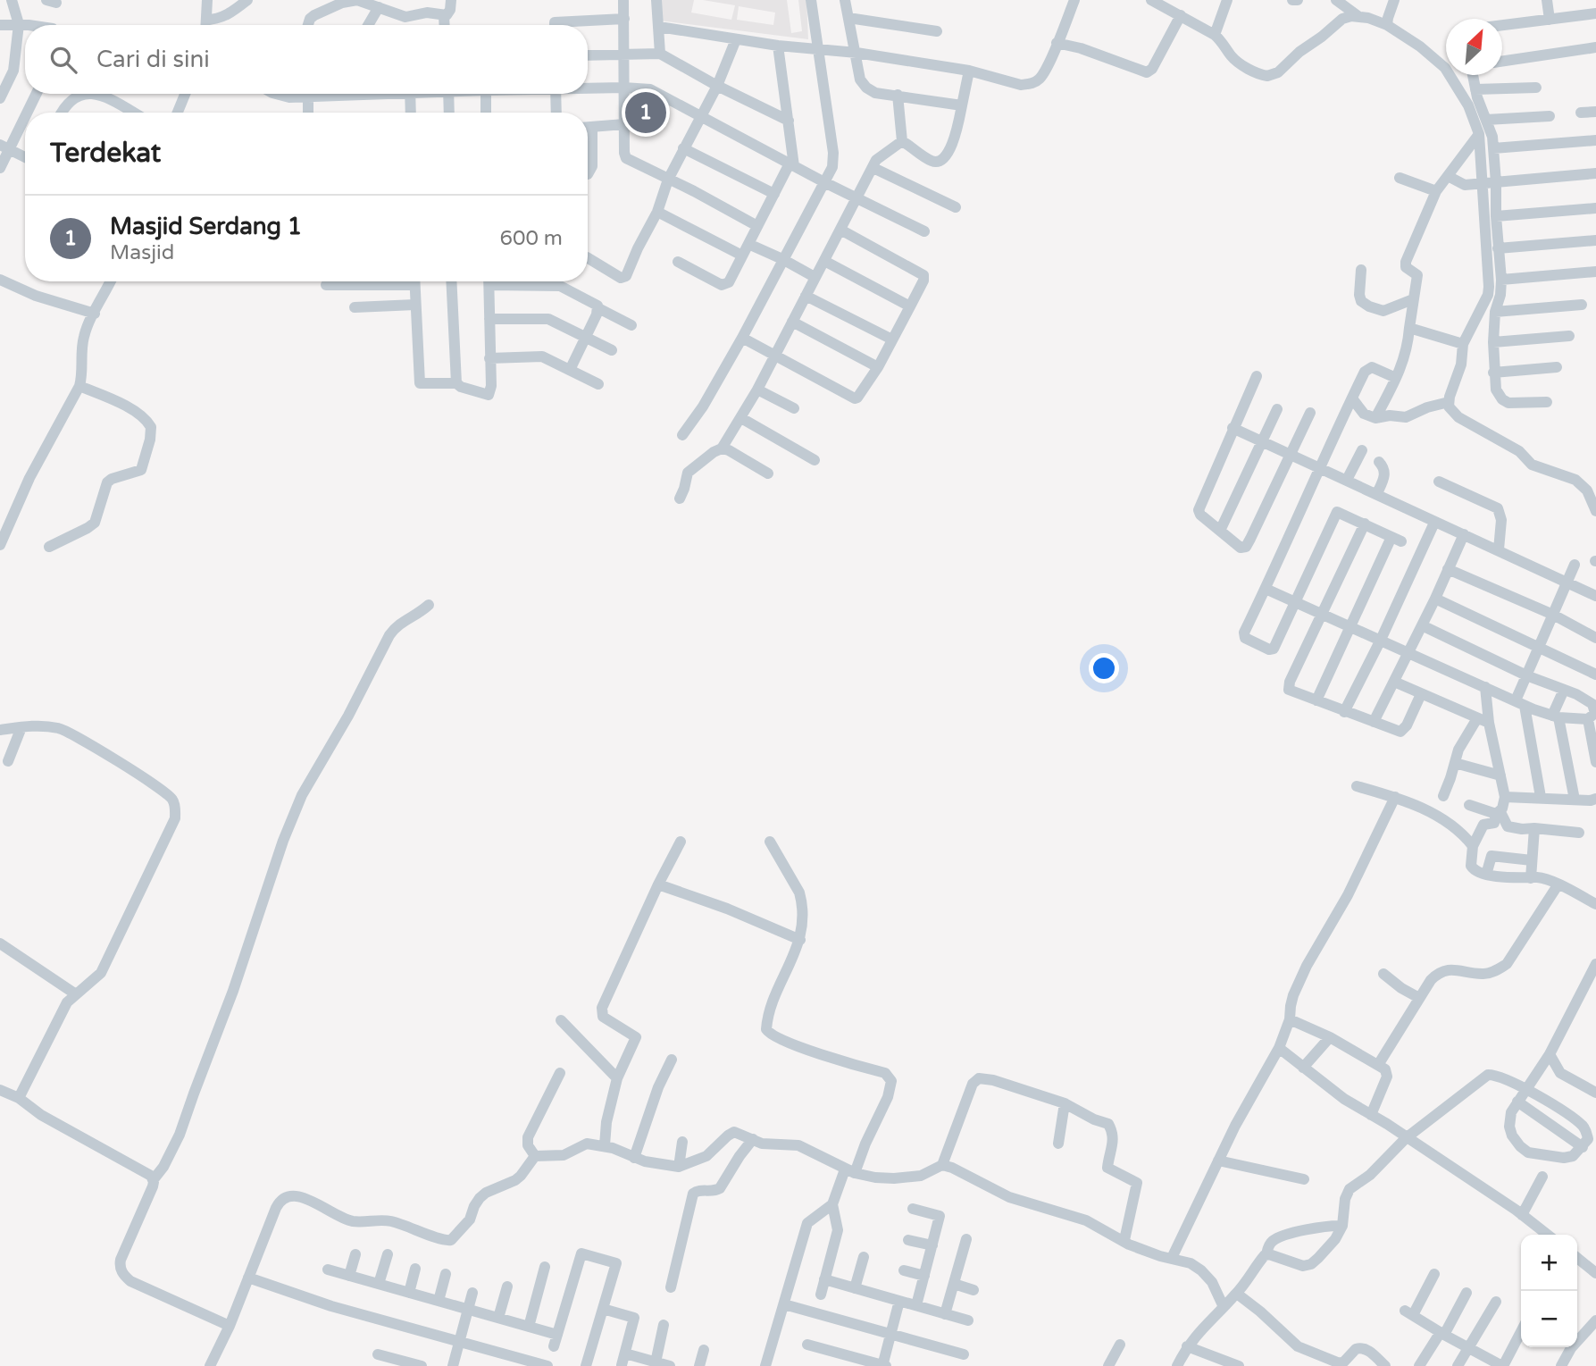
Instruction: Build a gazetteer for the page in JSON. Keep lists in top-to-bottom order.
{
  "north": "top right",
  "page": {
    "search": "Cari di sini",
    "pins": "1",
    "heading": "Terdekat",
    "list": [
      {
        "mark": "1",
        "name": "Masjid Serdang 1",
        "note": "Masjid",
        "value": "600 m"
      }
    ],
    "map_buttons": ["+", "−"]
  }
}
